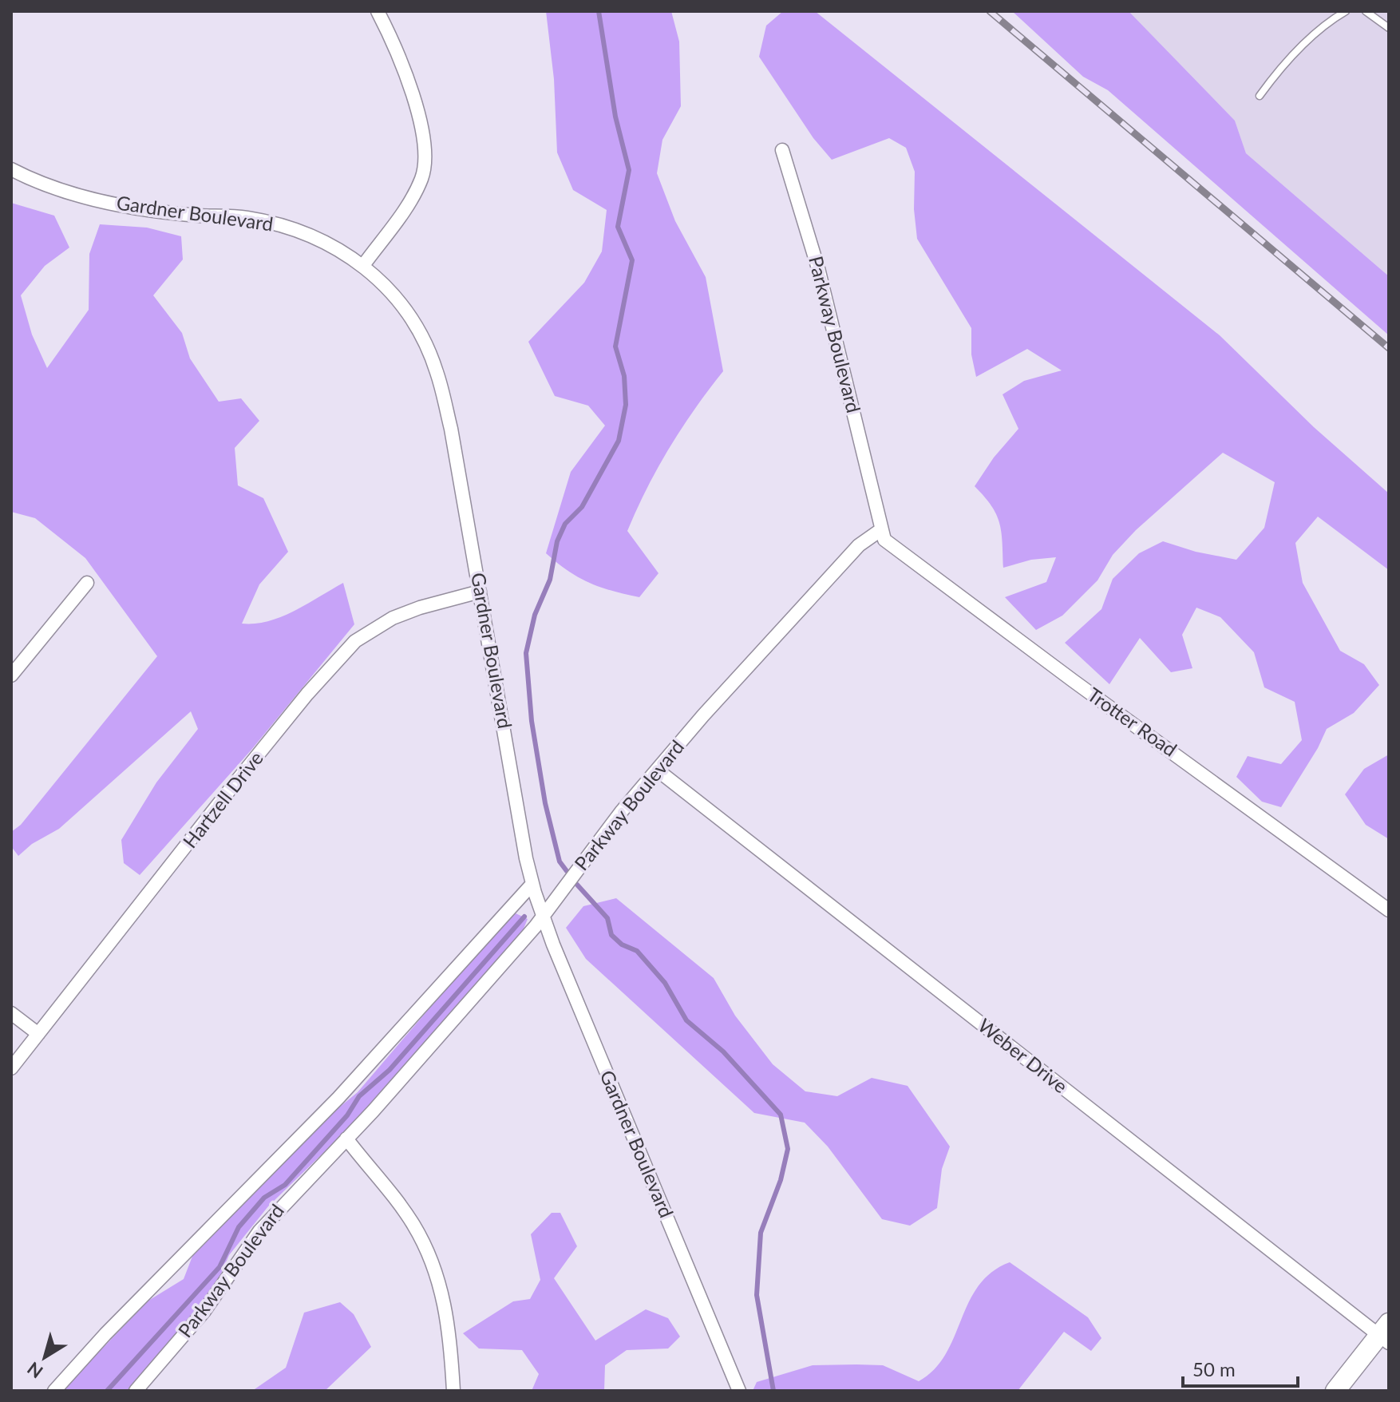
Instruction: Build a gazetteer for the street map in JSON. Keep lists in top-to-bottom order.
{
  "streets": {
    "street": [
      "Gardner Boulevard",
      "Parkway Boulevard",
      "Trotter Road",
      "Hartzell Drive",
      "Weber Drive"
    ]
  },
  "crossings": [
    ["Gardner Boulevard", "Parkway Boulevard"],
    ["Gardner Boulevard", "Hartzell Drive"],
    ["Parkway Boulevard", "Trotter Road"],
    ["Parkway Boulevard", "Weber Drive"]
  ],
  "scale_bar": "50 m",
  "north": "bottom left"
}
